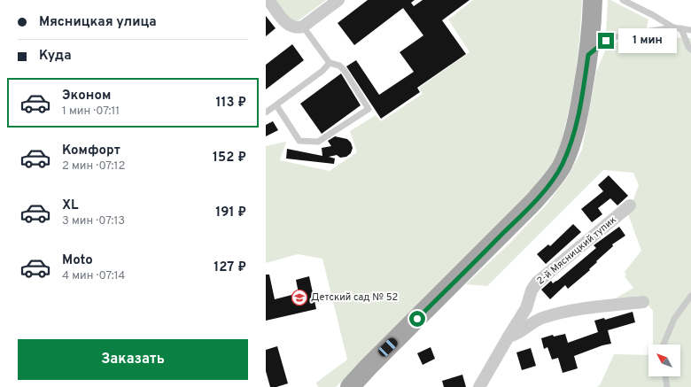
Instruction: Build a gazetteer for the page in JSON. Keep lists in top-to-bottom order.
{
  "streets": {
    "street": ["2-й Мясницкий тупик"]
  },
  "places": {
    "school or university": ["Детский сад № 52"]
  },
  "north": "top left",
  "page": {
    "banner": ["Мясницкая улица", "Куда"],
    "bubble": "1 мин",
    "list": [
      {
        "name": "Эконом",
        "note": "1 мин · 07:11",
        "value": "113 ₽"
      },
      {
        "name": "Комфорт",
        "note": "2 мин · 07:12",
        "value": "152 ₽"
      },
      {
        "name": "XL",
        "note": "3 мин · 07:13",
        "value": "191 ₽"
      },
      {
        "name": "Moto",
        "note": "4 мин · 07:14",
        "value": "127 ₽"
      }
    ],
    "buttons": "Заказать"
  }
}
